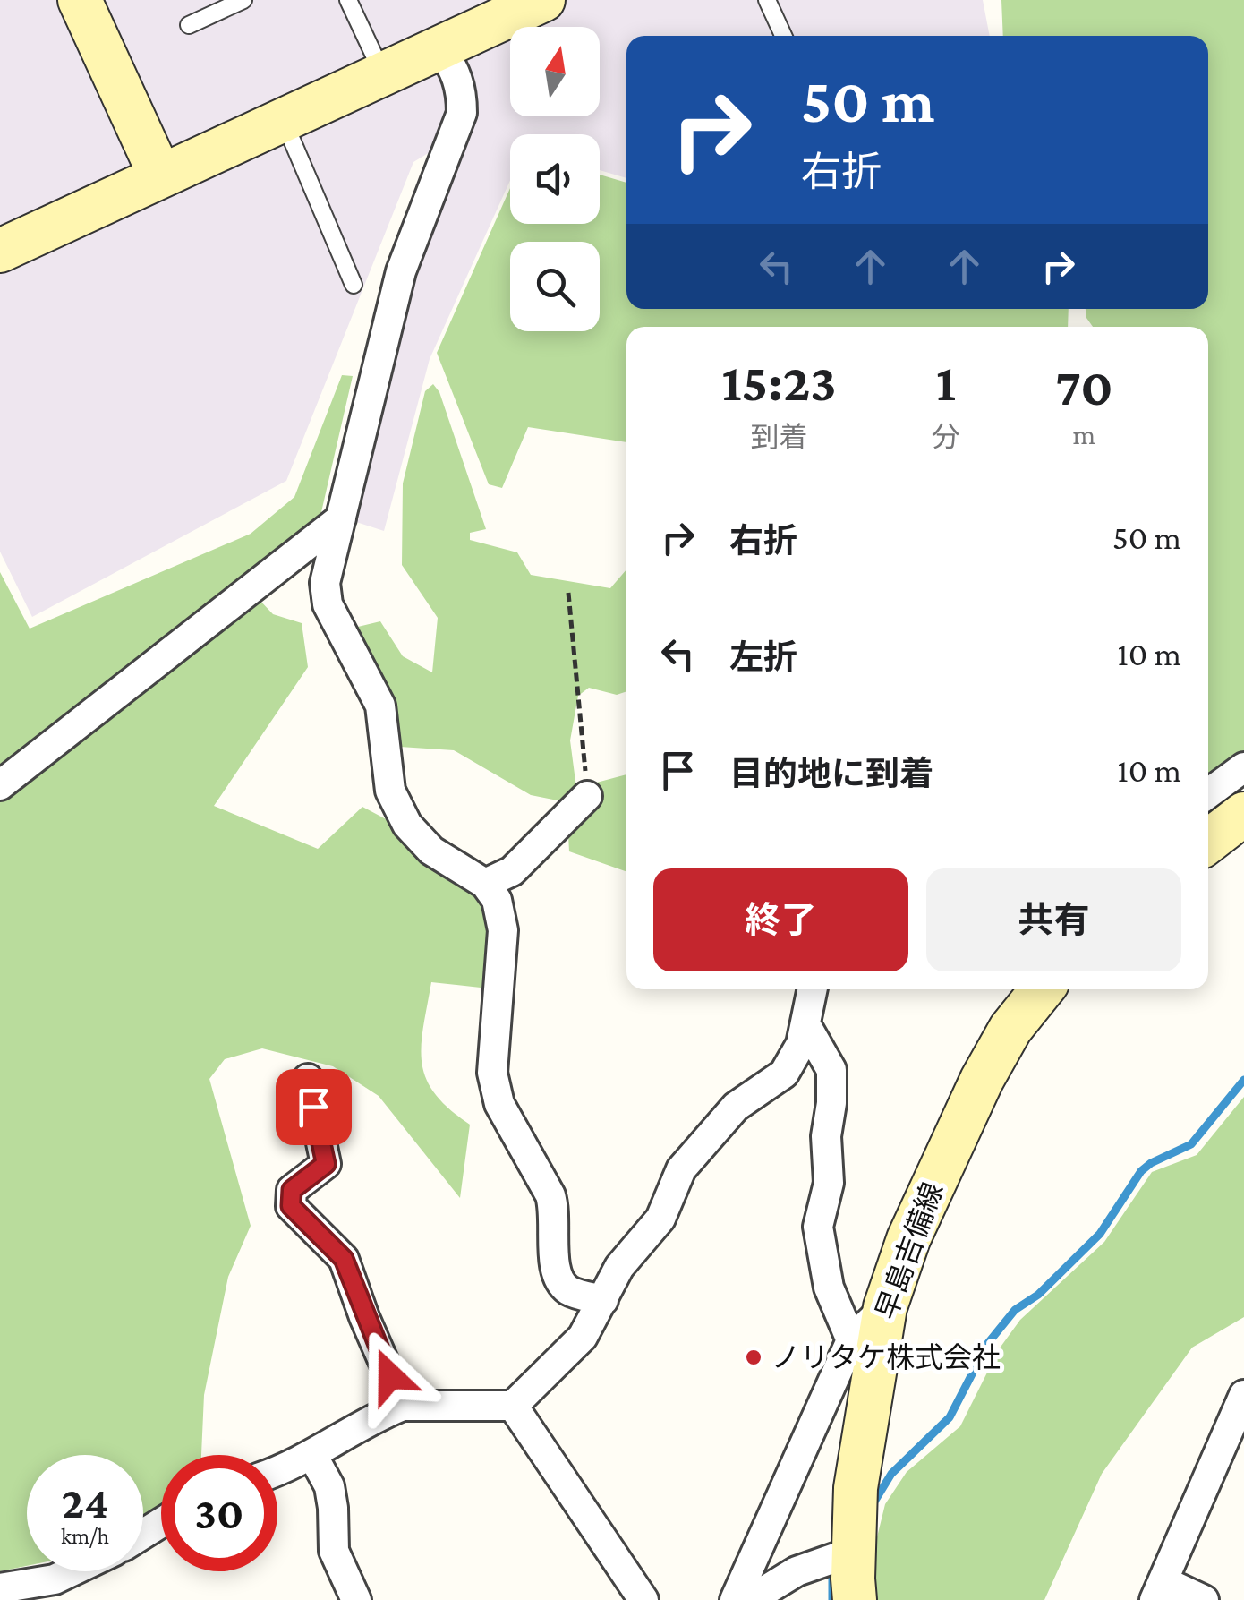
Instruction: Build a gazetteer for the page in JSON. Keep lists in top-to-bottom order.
{
  "streets": {
    "street": ["早島吉備線"]
  },
  "places": ["ノリタケ株式会社"],
  "north": "top",
  "page": {
    "turn": ["50 m", "右折"],
    "eta": [
      "15:23",
      "到着",
      "1",
      "分",
      "70",
      "m"
    ],
    "list": [
      {
        "name": "右折",
        "value": "50 m"
      },
      {
        "name": "左折",
        "value": "10 m"
      },
      {
        "name": "目的地に到着",
        "value": "10 m"
      }
    ],
    "buttons": ["終了", "共有"],
    "speed": "24 km/h",
    "limit": "30"
  }
}
